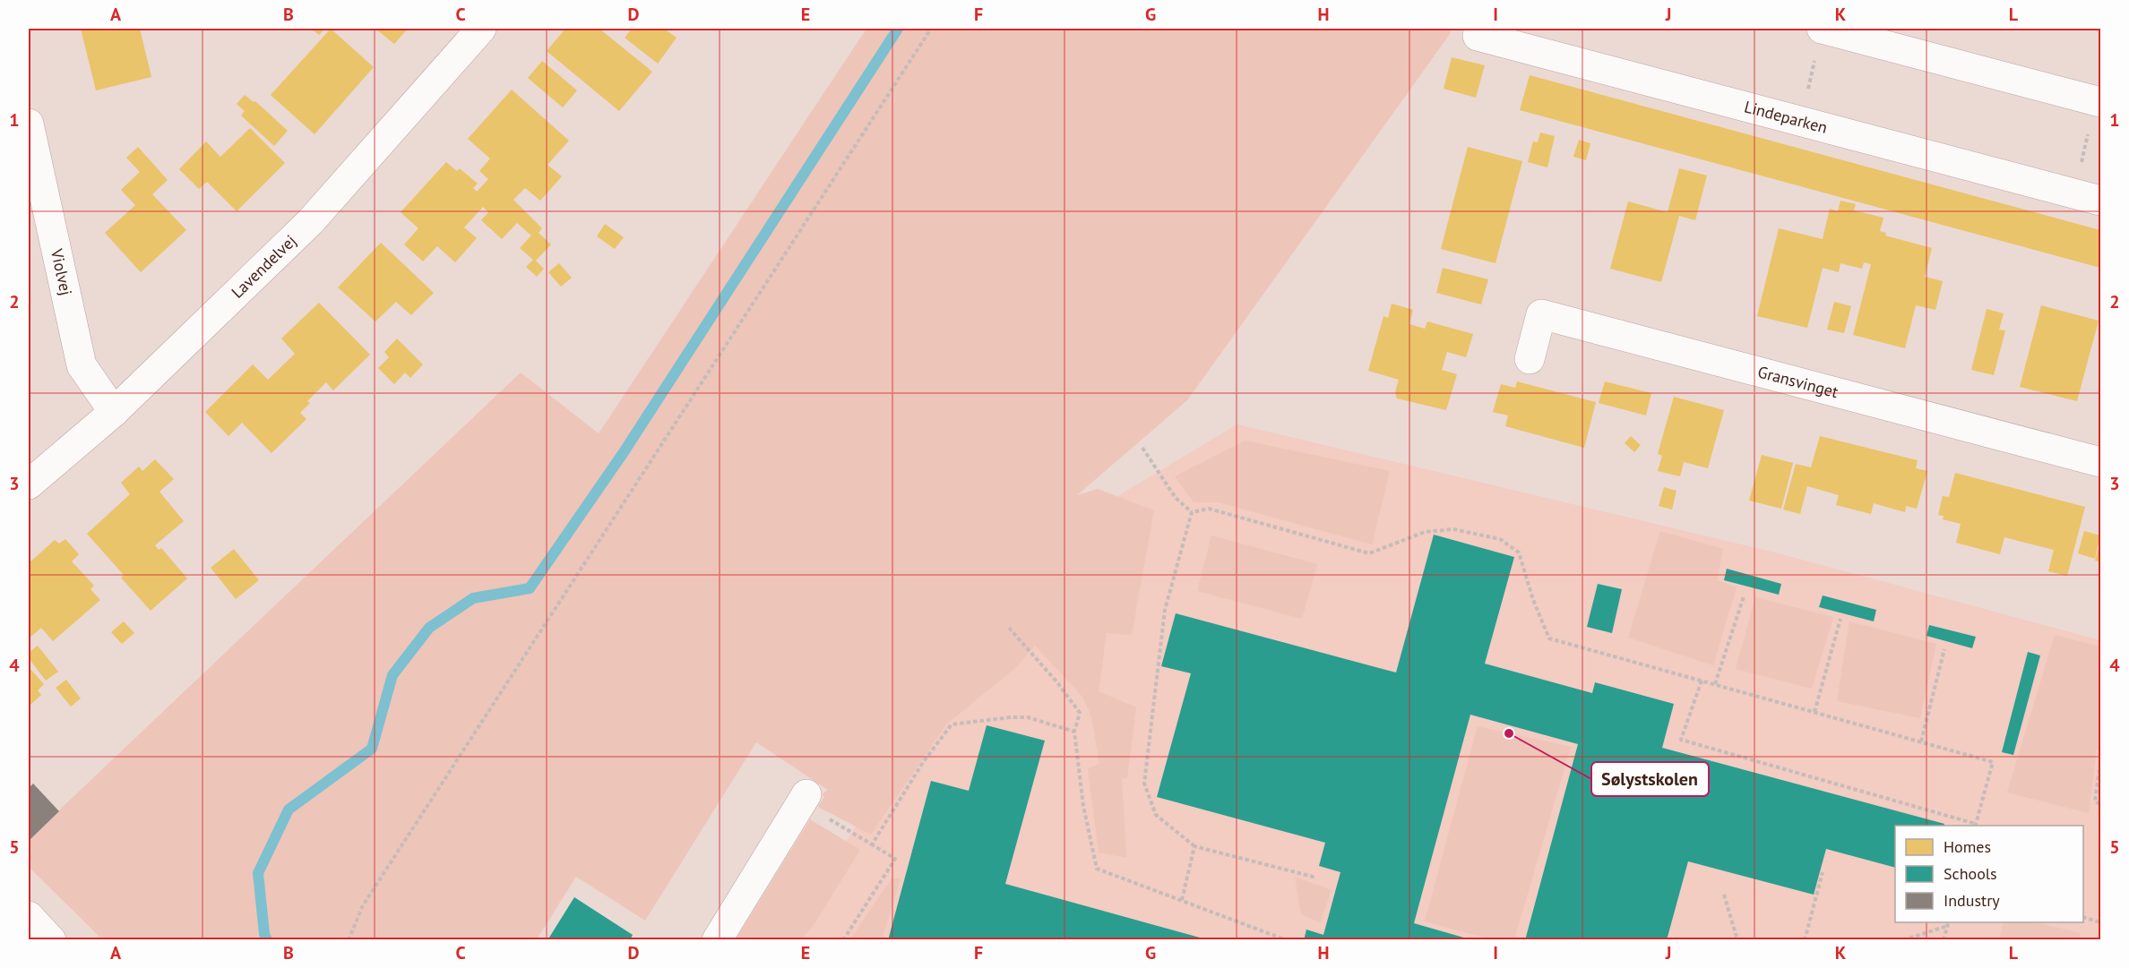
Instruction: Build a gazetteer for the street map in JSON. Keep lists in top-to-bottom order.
{
  "streets": {
    "street": [
      "Lindeparken",
      "Lavendelvej",
      "Violvej",
      "Gransvinget"
    ]
  },
  "crossings": [
    ["Lavendelvej", "Violvej"]
  ],
  "places": ["Sølystskolen"],
  "legend": ["Homes", "Schools", "Industry"],
  "grid": {
    "columns": [
      "A",
      "B",
      "C",
      "D",
      "E",
      "F",
      "G",
      "H",
      "I",
      "J",
      "K",
      "L"
    ],
    "rows": [
      "1",
      "2",
      "3",
      "4",
      "5"
    ]
  }
}
